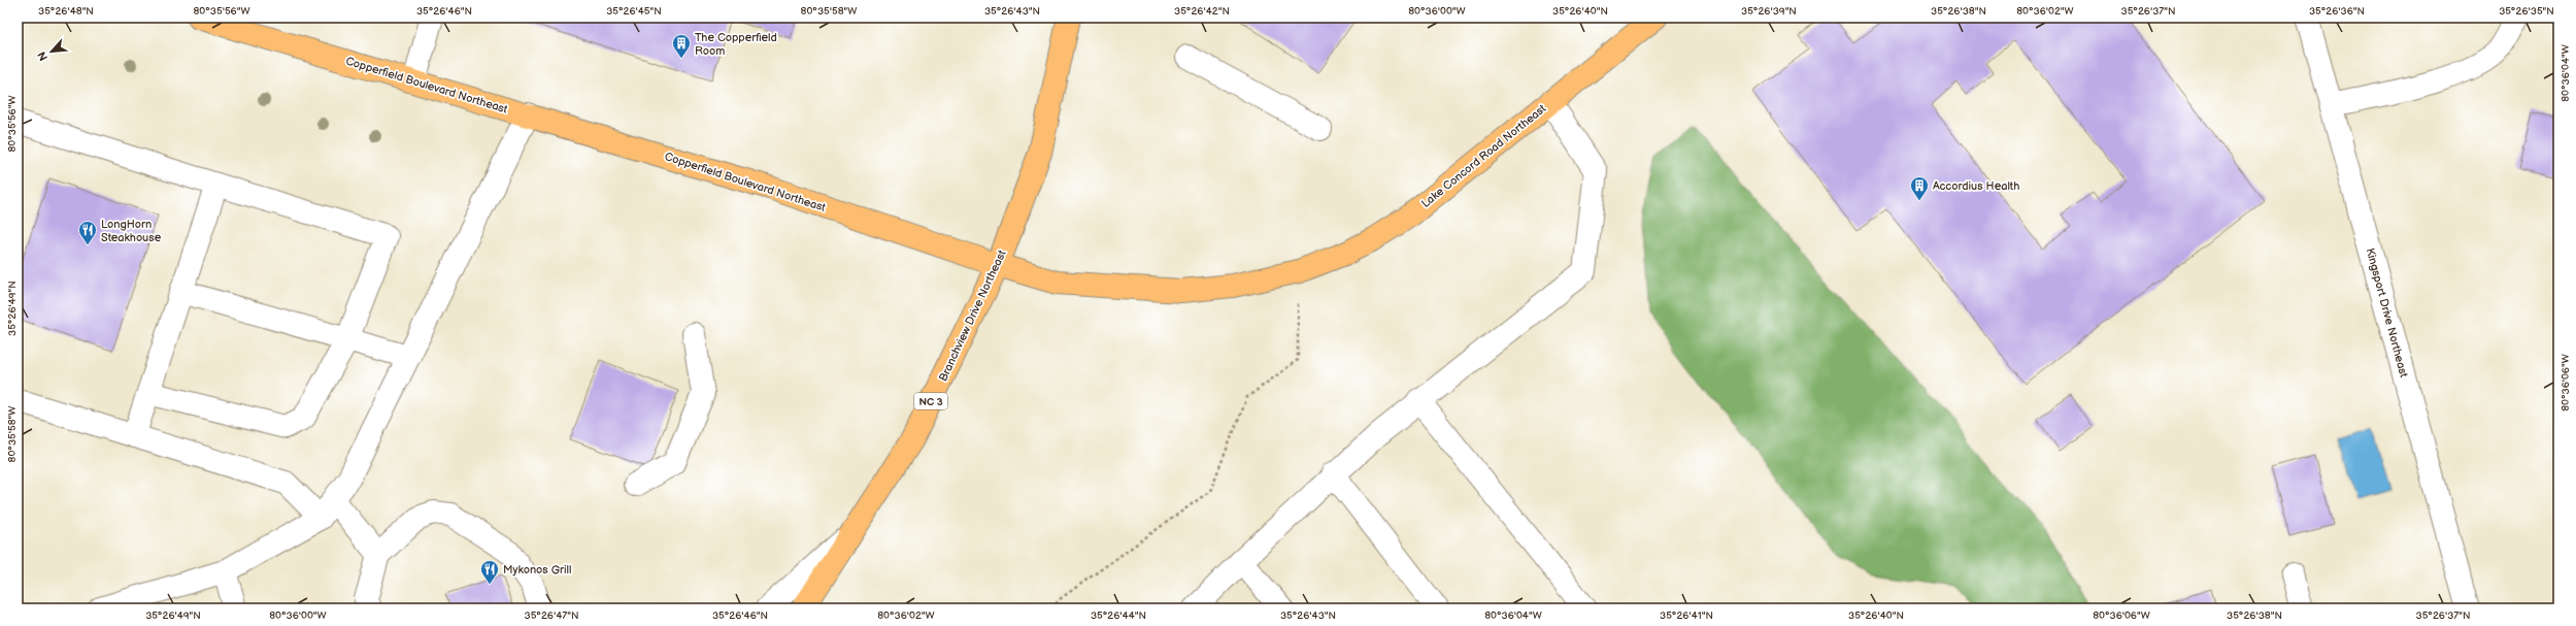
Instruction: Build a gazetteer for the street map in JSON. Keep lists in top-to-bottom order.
{
  "streets": {
    "main road": [
      "Copperfield Boulevard Northeast",
      "Lake Concord Road Northeast",
      "Branchview Drive Northeast",
      "NC 3"
    ],
    "street": ["Kingsport Drive Northeast"]
  },
  "crossings": [
    ["Copperfield Boulevard Northeast", "Lake Concord Road Northeast"],
    ["Copperfield Boulevard Northeast", "Branchview Drive Northeast"]
  ],
  "places": {
    "building": ["The Copperfield Room", "Accordius Health"],
    "restaurant": ["LongHorn Steakhouse", "Mykonos Grill"]
  },
  "north": "bottom left",
  "coordinates": [
    "35°26'48\"N",
    "80°35'56\"W",
    "35°26'46\"N",
    "35°26'45\"N",
    "80°35'58\"W",
    "35°26'43\"N",
    "35°26'42\"N",
    "80°36'00\"W",
    "35°26'40\"N",
    "35°26'39\"N",
    "35°26'38\"N",
    "80°36'02\"W",
    "35°26'37\"N",
    "35°26'36\"N",
    "35°26'35\"N",
    "80°36'04\"W",
    "35°26'49\"N",
    "80°36'06\"W",
    "35°26'47\"N",
    "35°26'44\"N",
    "35°26'41\"N"
  ]
}
